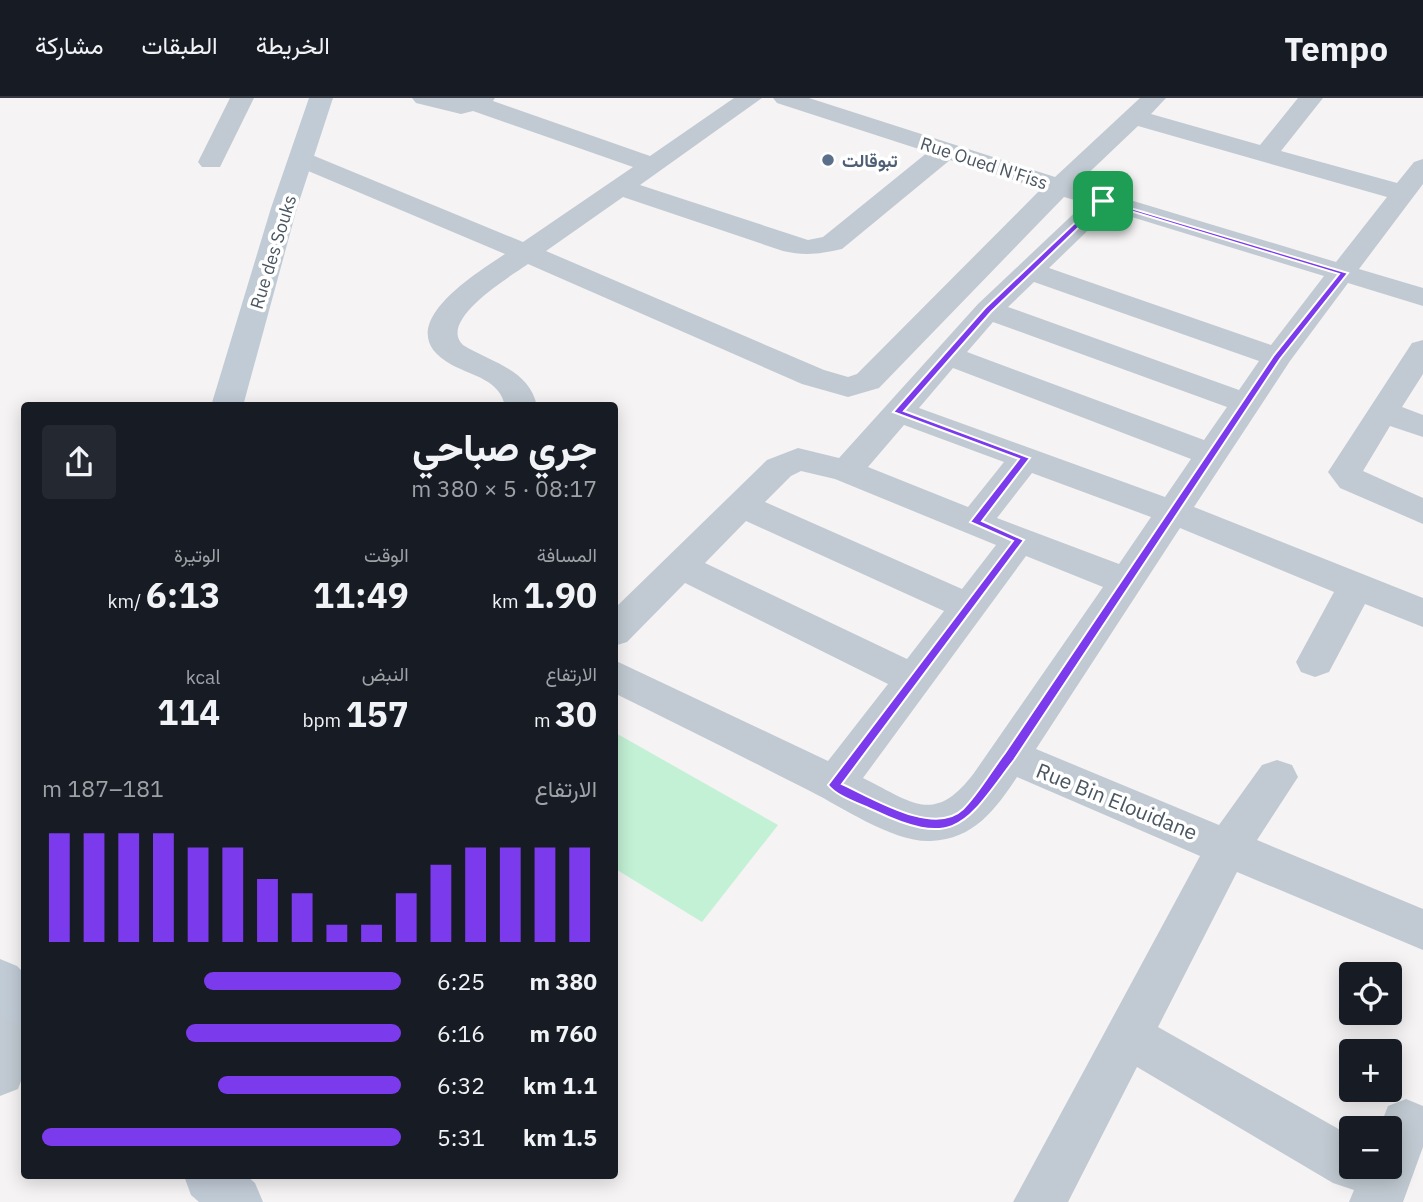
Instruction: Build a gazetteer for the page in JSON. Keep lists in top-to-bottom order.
{
  "streets": {
    "street": ["Rue Oued N'Fiss", "Rue des Souks", "Rue Bin Elouidane"]
  },
  "crossings": [
    ["Rue Oued N'Fiss", "Rue Bin Elouidane"]
  ],
  "places": ["تبوقالت"],
  "page": {
    "header": "Tempo",
    "nav": ["الخريطة", "الطبقات", "مشاركة"],
    "heading": ["جري صباحي", "08:17 · 5 × 380 m"],
    "stats": [
      ["المسافة", "1.90 km"],
      ["الوقت", "11:49"],
      ["الوتيرة", "6:13 /km"],
      ["الارتفاع", "30 m"],
      ["النبض", "157 bpm"],
      ["kcal", "114"]
    ],
    "chart": ["الارتفاع", "181–187 m"],
    "list": [
      {
        "name": "380 m",
        "note": "6:25"
      },
      {
        "name": "760 m",
        "note": "6:16"
      },
      {
        "name": "1.1 km",
        "note": "6:32"
      },
      {
        "name": "1.5 km",
        "note": "5:31"
      }
    ],
    "map_buttons": ["+", "−"]
  }
}
